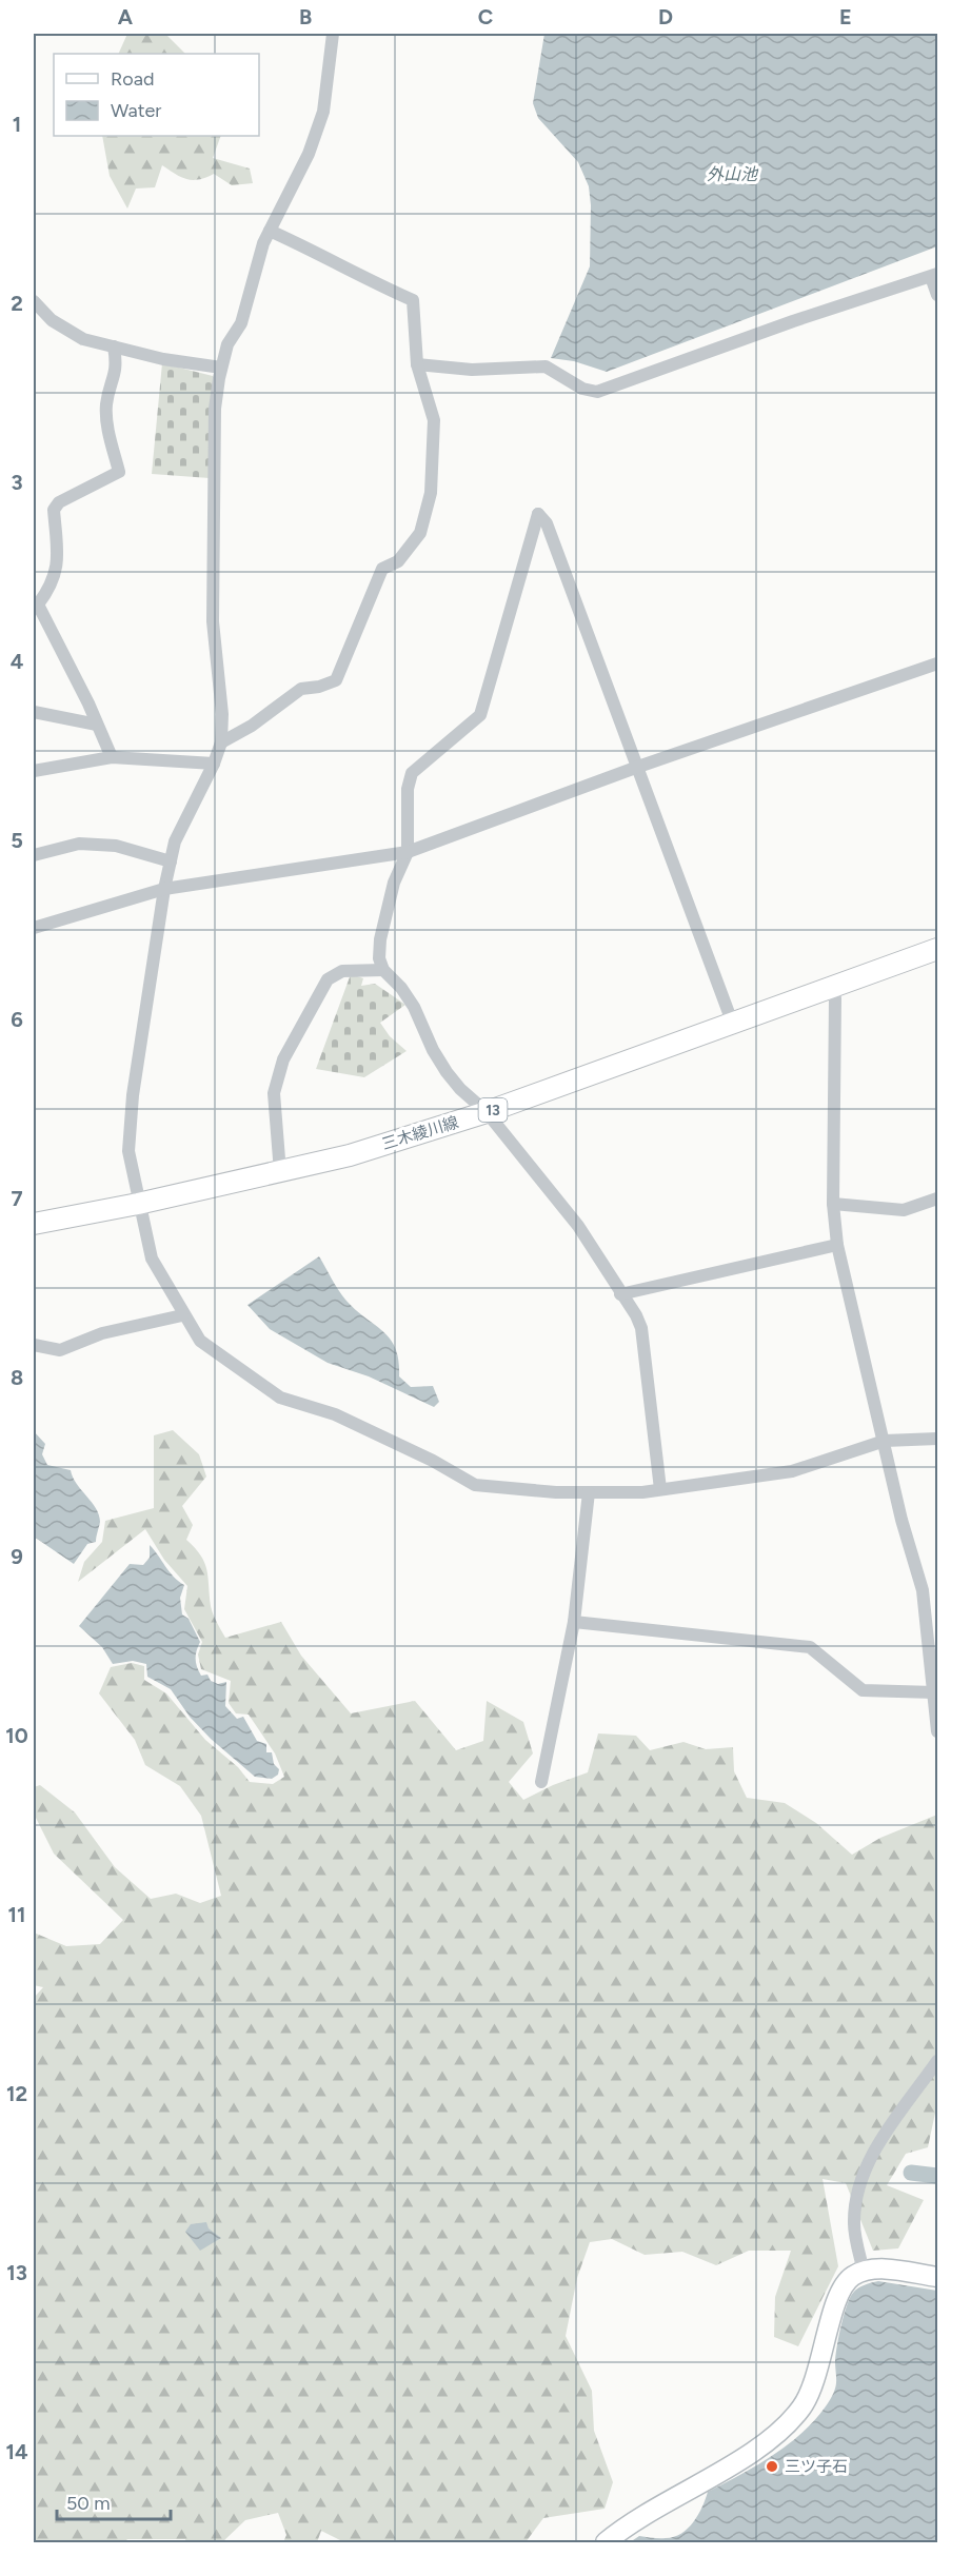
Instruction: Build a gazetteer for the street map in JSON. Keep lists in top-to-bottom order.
{
  "streets": {
    "main road": ["13", "三木綾川線"]
  },
  "water": ["外山池"],
  "places": ["三ツ子石"],
  "legend": ["Road", "Water"],
  "scale_bar": "50 m",
  "grid": {
    "columns": [
      "A",
      "B",
      "C",
      "D",
      "E"
    ],
    "rows": [
      "1",
      "2",
      "3",
      "4",
      "5",
      "6",
      "7",
      "8",
      "9",
      "10",
      "11",
      "12",
      "13",
      "14"
    ]
  }
}
